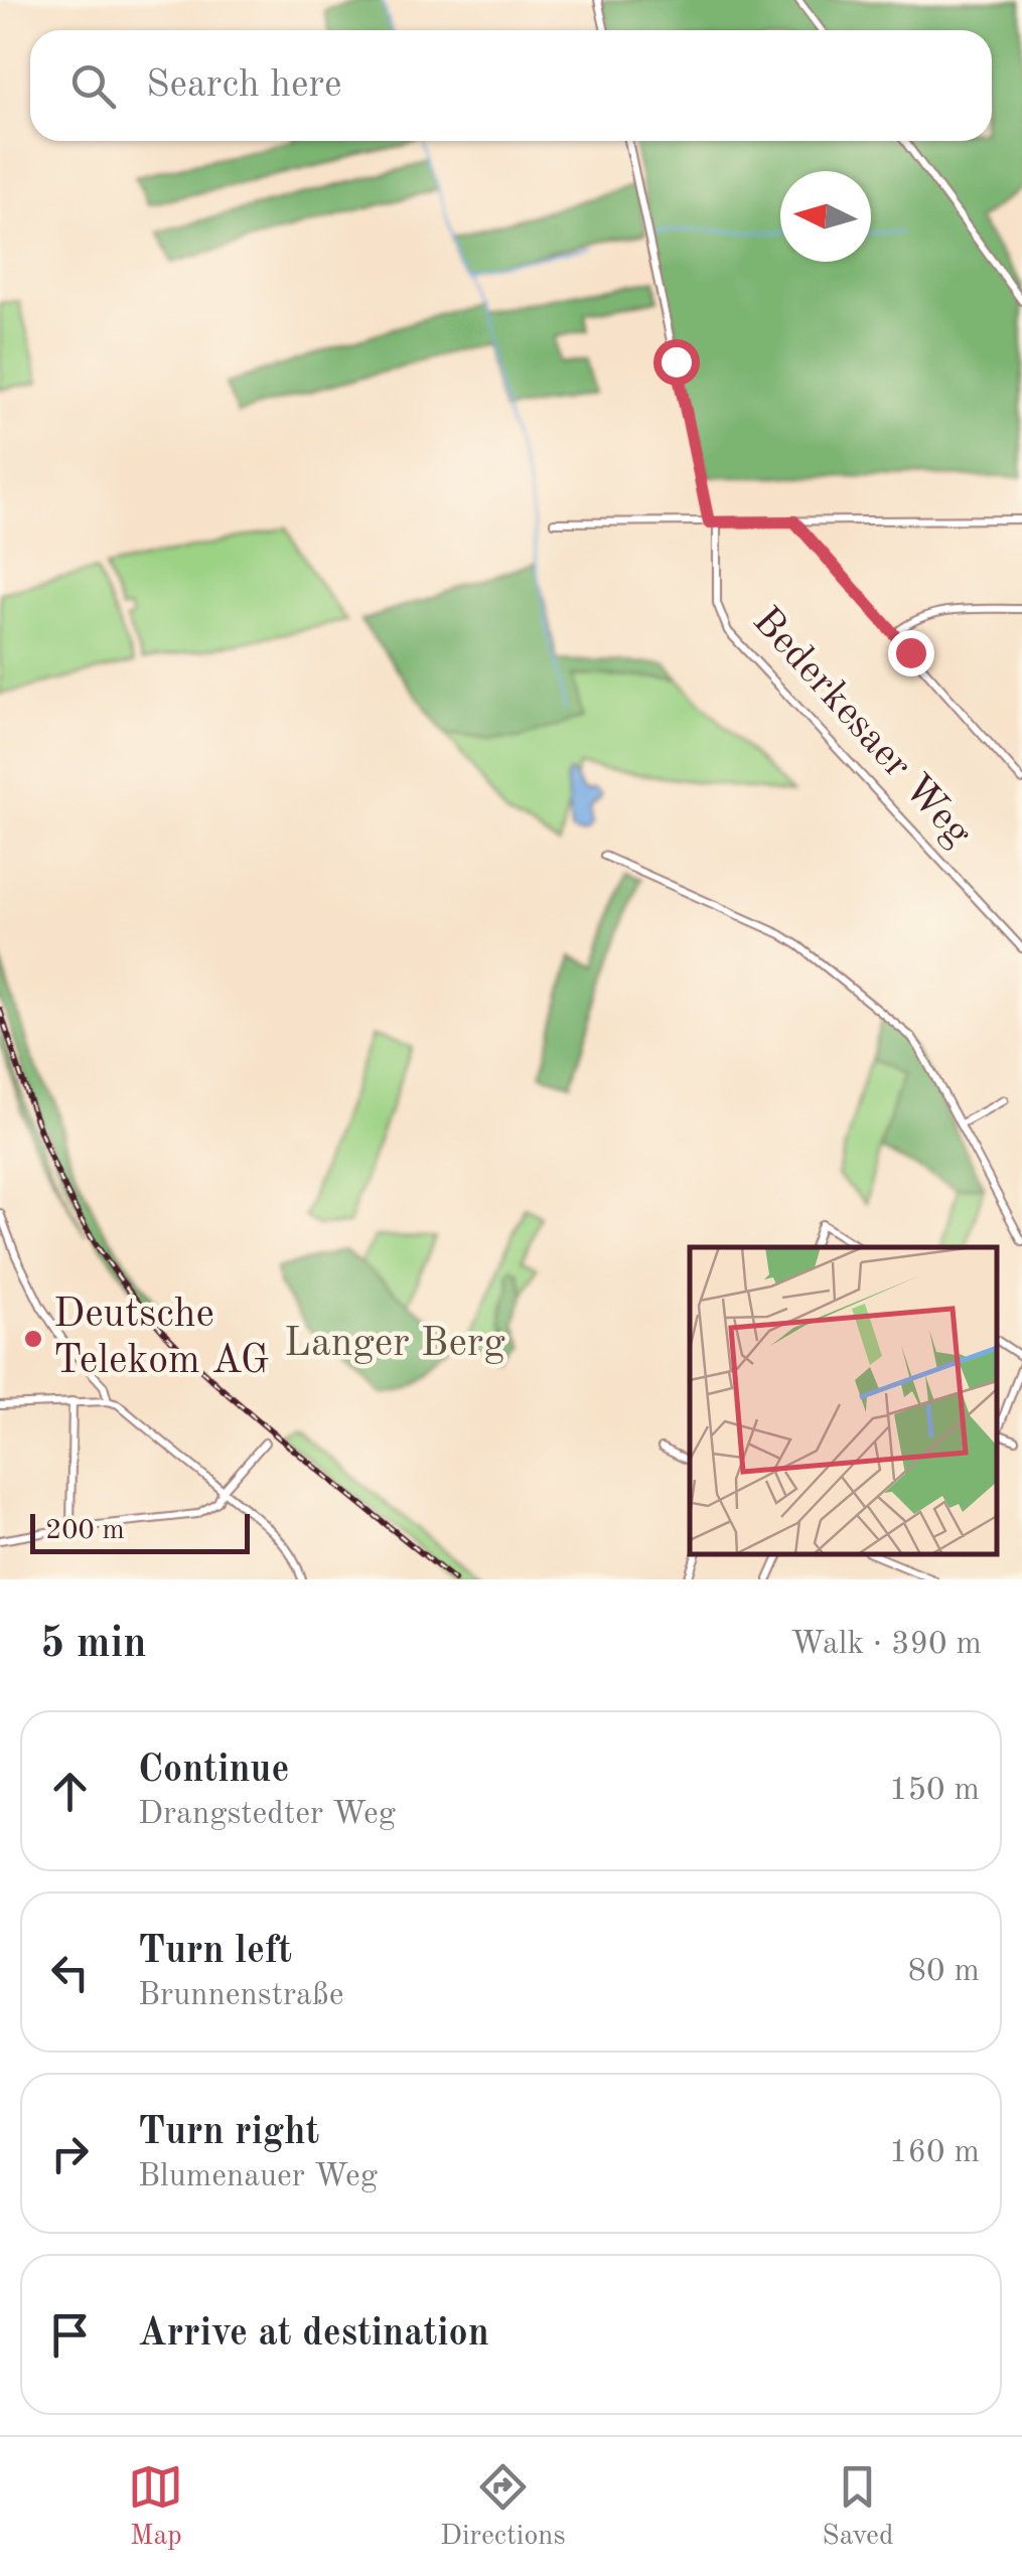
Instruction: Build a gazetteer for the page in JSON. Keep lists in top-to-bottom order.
{
  "streets": {
    "street": ["Bederkesaer Weg"]
  },
  "parks": ["Langer Berg"],
  "places": ["Deutsche Telekom AG"],
  "scale_bar": "200 m",
  "north": "left",
  "page": {
    "search": "Search here",
    "scale": "200 m",
    "heading": ["5 min", "Walk · 390 m"],
    "list": [
      ["Continue", "Drangstedter Weg", "150 m"],
      ["Turn left", "Brunnenstraße", "80 m"],
      ["Turn right", "Blumenauer Weg", "160 m"],
      "Arrive at destination"
    ],
    "nav": ["Map", "Directions", "Saved"]
  }
}
